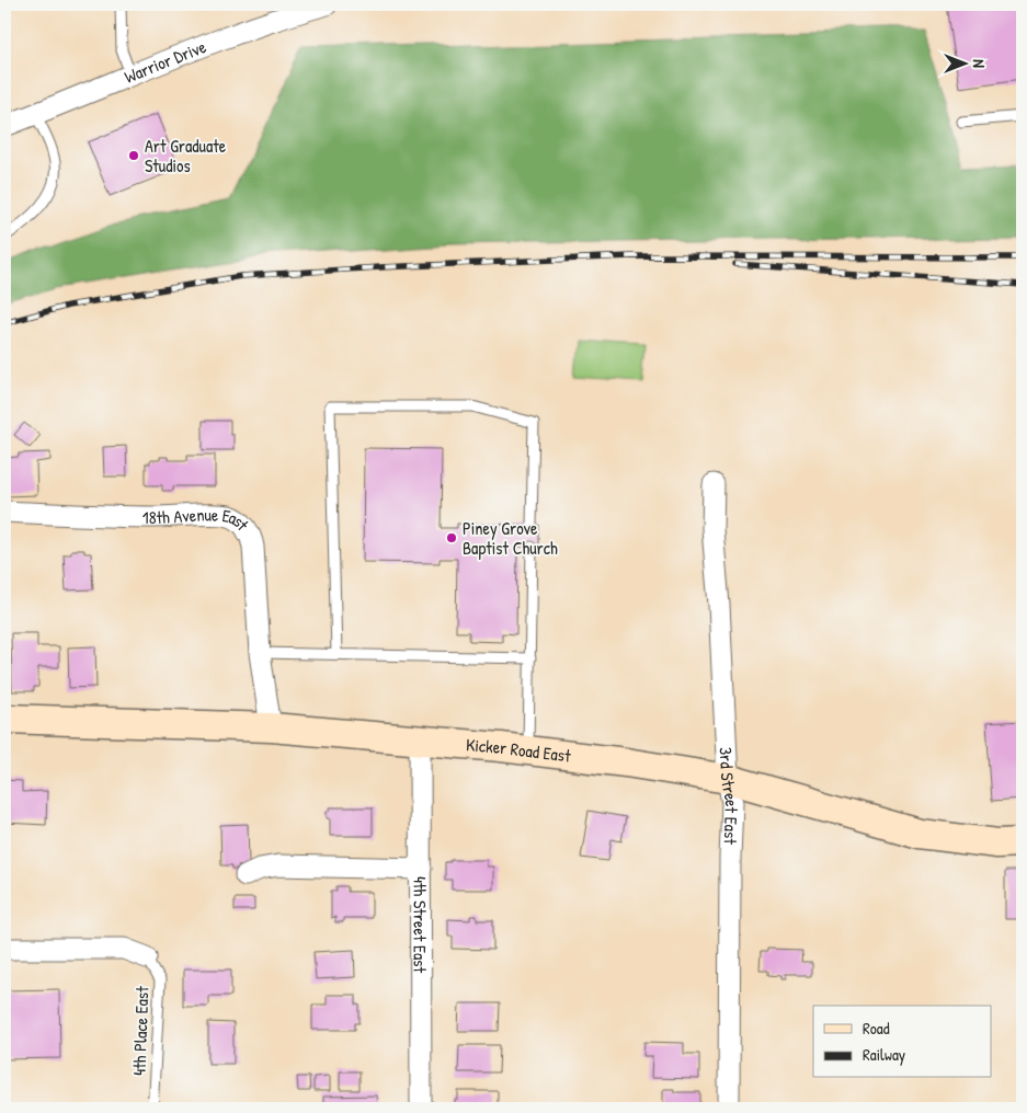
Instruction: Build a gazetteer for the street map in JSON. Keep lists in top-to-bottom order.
{
  "streets": {
    "main road": ["Kicker Road East"],
    "street": [
      "Warrior Drive",
      "18th Avenue East",
      "3rd Street East",
      "4th Street East"
    ],
    "lane": ["4th Place East"]
  },
  "crossings": [
    ["18th Avenue East", "Kicker Road East"],
    ["Kicker Road East", "3rd Street East"],
    ["Kicker Road East", "4th Street East"]
  ],
  "places": ["Art Graduate Studios", "Piney Grove Baptist Church"],
  "legend": ["Road", "Railway"],
  "north": "right"
}
